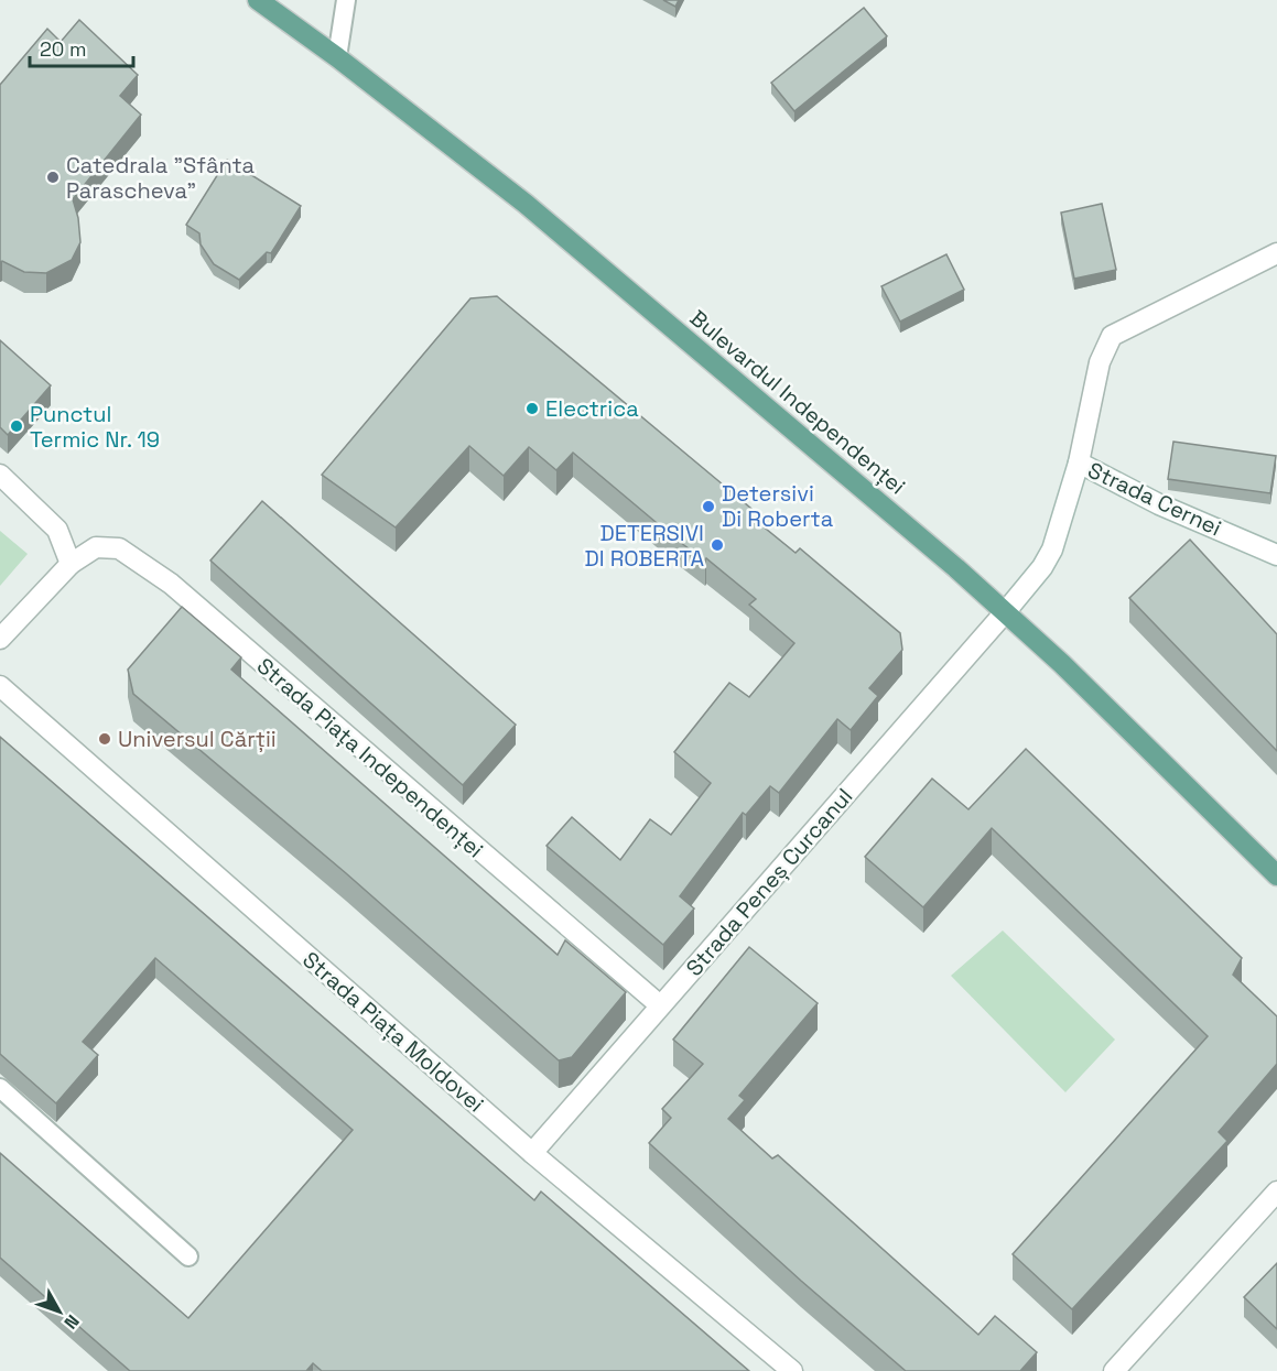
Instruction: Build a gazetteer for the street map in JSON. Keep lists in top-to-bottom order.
{
  "streets": {
    "main road": ["Bulevardul Independenței"],
    "street": [
      "Strada Cernei",
      "Strada Piața Independenței",
      "Strada Peneș Curcanul",
      "Strada Piața Moldovei"
    ]
  },
  "crossings": [
    ["Bulevardul Independenței", "Strada Cernei"],
    ["Bulevardul Independenței", "Strada Peneș Curcanul"],
    ["Strada Cernei", "Strada Peneș Curcanul"],
    ["Strada Piața Independenței", "Strada Peneș Curcanul"],
    ["Strada Peneș Curcanul", "Strada Piața Moldovei"]
  ],
  "places": [
    "Catedrala \"Sfânta Parascheva\"",
    "Electrica",
    "Punctul Termic Nr. 19",
    "Detersivi Di Roberta",
    "DETERSIVI DI ROBERTA",
    "Universul Cărții"
  ],
  "scale_bar": "20 m",
  "north": "bottom right"
}
